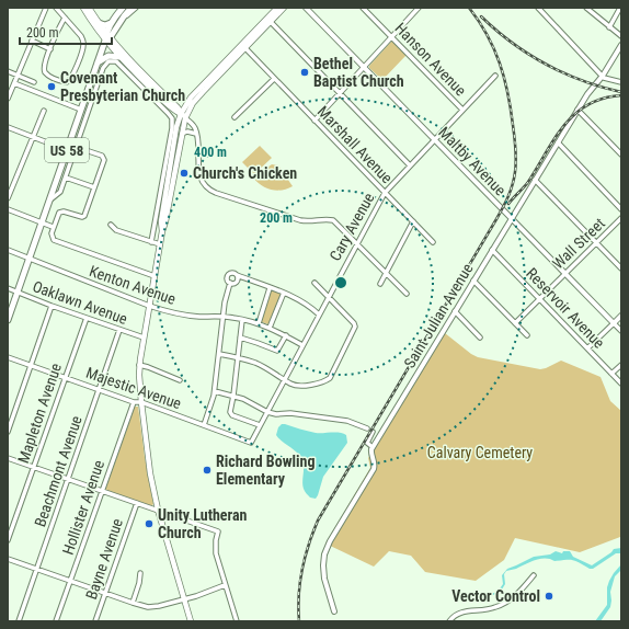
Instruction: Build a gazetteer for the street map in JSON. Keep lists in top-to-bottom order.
{
  "streets": {
    "main road": ["US 58"],
    "street": [
      "Hanson Avenue",
      "Marshall Avenue",
      "Maltby Avenue",
      "Cary Avenue",
      "Wall Street",
      "Kenton Avenue",
      "Oaklawn Avenue",
      "Reservoir Avenue",
      "Saint Julian Avenue",
      "Majestic Avenue",
      "Mapleton Avenue",
      "Beachmont Avenue",
      "Hollister Avenue",
      "Bayne Avenue"
    ]
  },
  "crossings": [
    ["Hanson Avenue", "Cary Avenue"],
    ["Marshall Avenue", "Cary Avenue"],
    ["US 58", "Kenton Avenue"],
    ["US 58", "Oaklawn Avenue"],
    ["Maltby Avenue", "Cary Avenue"],
    ["Maltby Avenue", "Wall Street"],
    ["Maltby Avenue", "Saint Julian Avenue"],
    ["Cary Avenue", "Kenton Avenue"],
    ["Cary Avenue", "Majestic Avenue"],
    ["Wall Street", "Reservoir Avenue"],
    ["Oaklawn Avenue", "Mapleton Avenue"],
    ["Oaklawn Avenue", "Beachmont Avenue"],
    ["Reservoir Avenue", "Saint Julian Avenue"],
    ["Majestic Avenue", "Mapleton Avenue"],
    ["Majestic Avenue", "Beachmont Avenue"],
    ["Majestic Avenue", "Hollister Avenue"]
  ],
  "parks": ["Calvary Cemetery"],
  "places": [
    "Bethel Baptist Church",
    "Covenant Presbyterian Church",
    "Church's Chicken",
    "Richard Bowling Elementary",
    "Unity Lutheran Church",
    "Vector Control"
  ],
  "scale_bar": "200 m",
  "rings": ["400 m", "200 m"]
}
